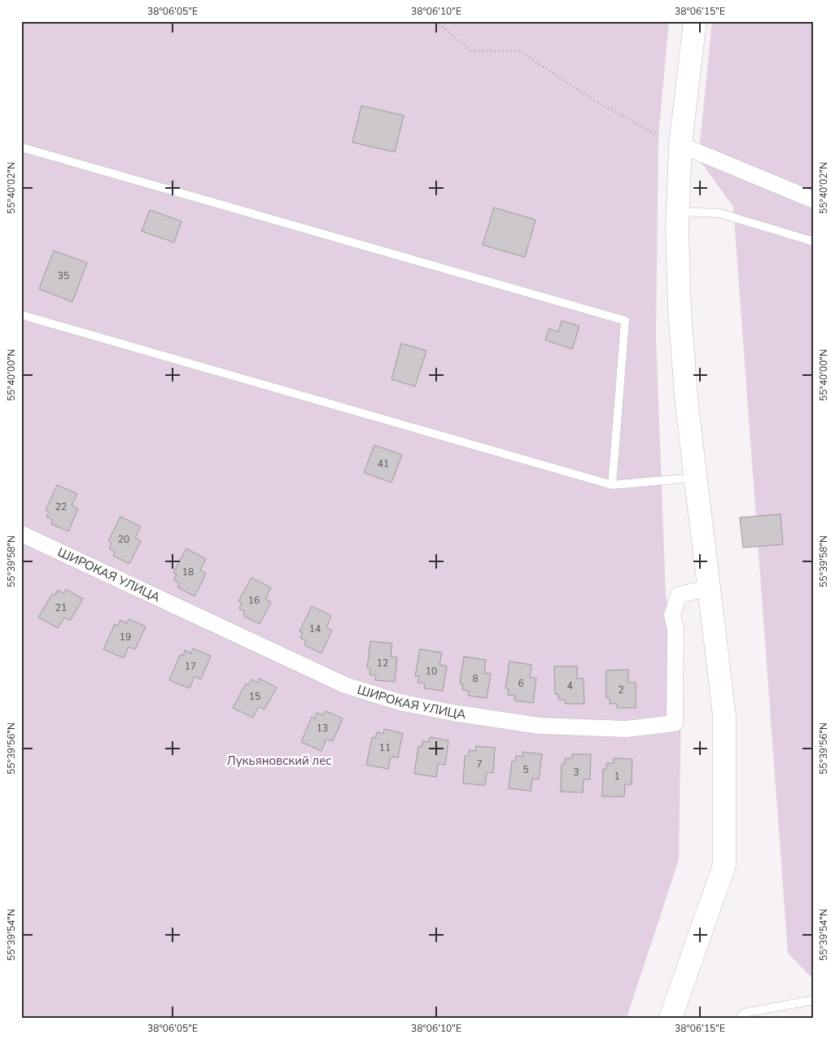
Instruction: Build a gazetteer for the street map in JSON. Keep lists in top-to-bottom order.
{
  "streets": {
    "street": ["ШИРОКАЯ УЛИЦА"]
  },
  "parks": ["Лукьяновский лес"],
  "house_numbers": [
    "35",
    "41",
    "22",
    "20",
    "18",
    "16",
    "21",
    "14",
    "19",
    "12",
    "17",
    "10",
    "8",
    "6",
    "4",
    "2",
    "15",
    "13",
    "11",
    "7",
    "5",
    "3",
    "1"
  ],
  "coordinates": [
    "38°06'05\"E",
    "38°06'10\"E",
    "38°06'15\"E",
    "55°40'02\"N",
    "55°40'00\"N",
    "55°39'58\"N",
    "55°39'56\"N",
    "55°39'54\"N"
  ]
}
